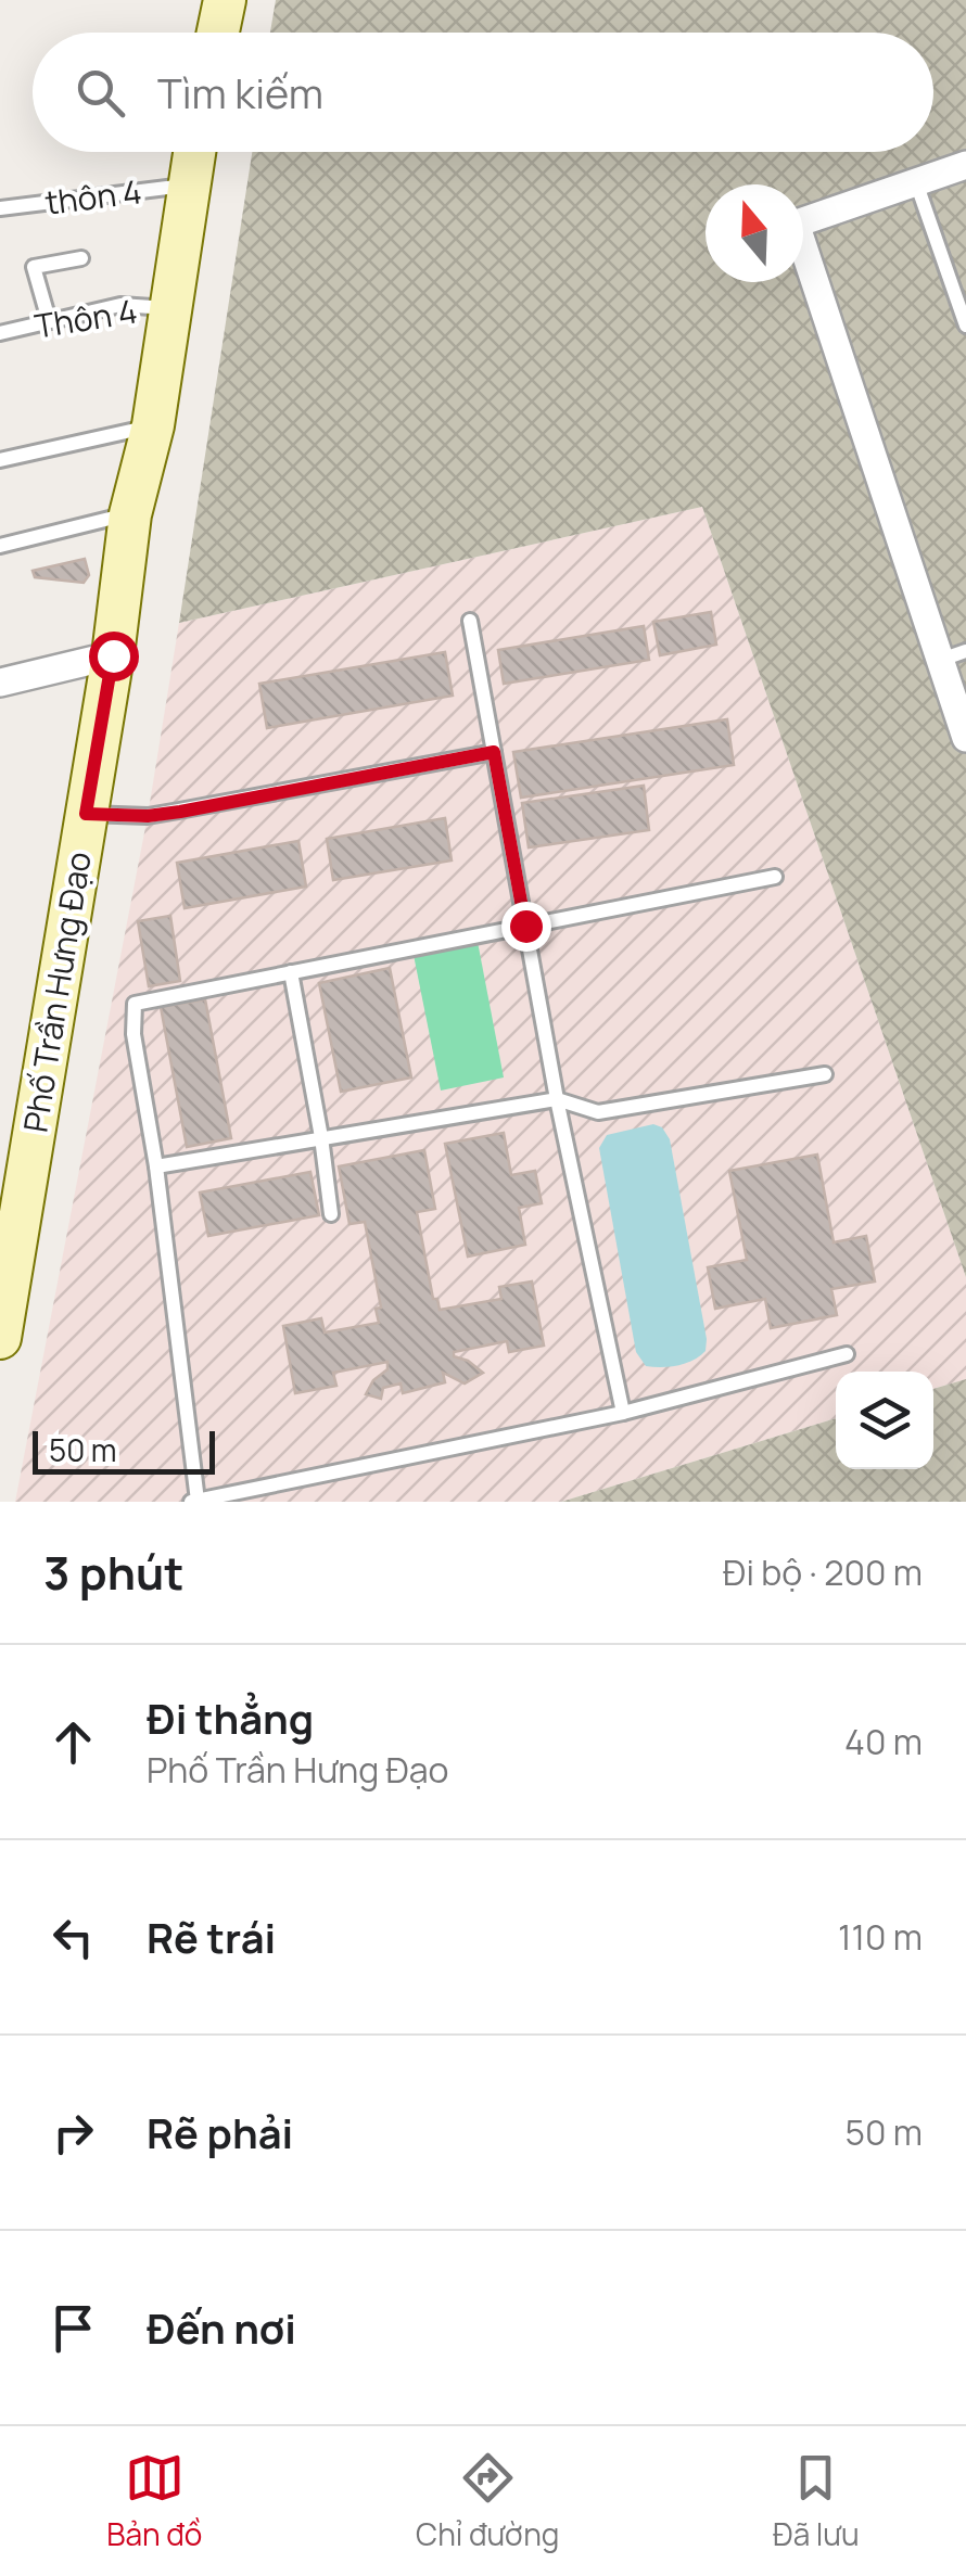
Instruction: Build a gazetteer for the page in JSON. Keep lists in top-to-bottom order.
{
  "streets": {
    "street": ["Phố Trần Hưng Đạo"],
    "lane": ["thôn 4", "Thôn 4"]
  },
  "crossings": [
    ["thôn 4", "Phố Trần Hưng Đạo"],
    ["Thôn 4", "Phố Trần Hưng Đạo"]
  ],
  "scale_bar": "50 m",
  "north": "top",
  "page": {
    "search": "Tìm kiếm",
    "scale": "50 m",
    "heading": ["3 phút", "Đi bộ · 200 m"],
    "list": [
      ["Đi thẳng", "Phố Trần Hưng Đạo", "40 m"],
      ["Rẽ trái", "110 m"],
      ["Rẽ phải", "50 m"],
      "Đến nơi"
    ],
    "nav": ["Bản đồ", "Chỉ đường", "Đã lưu"]
  }
}
